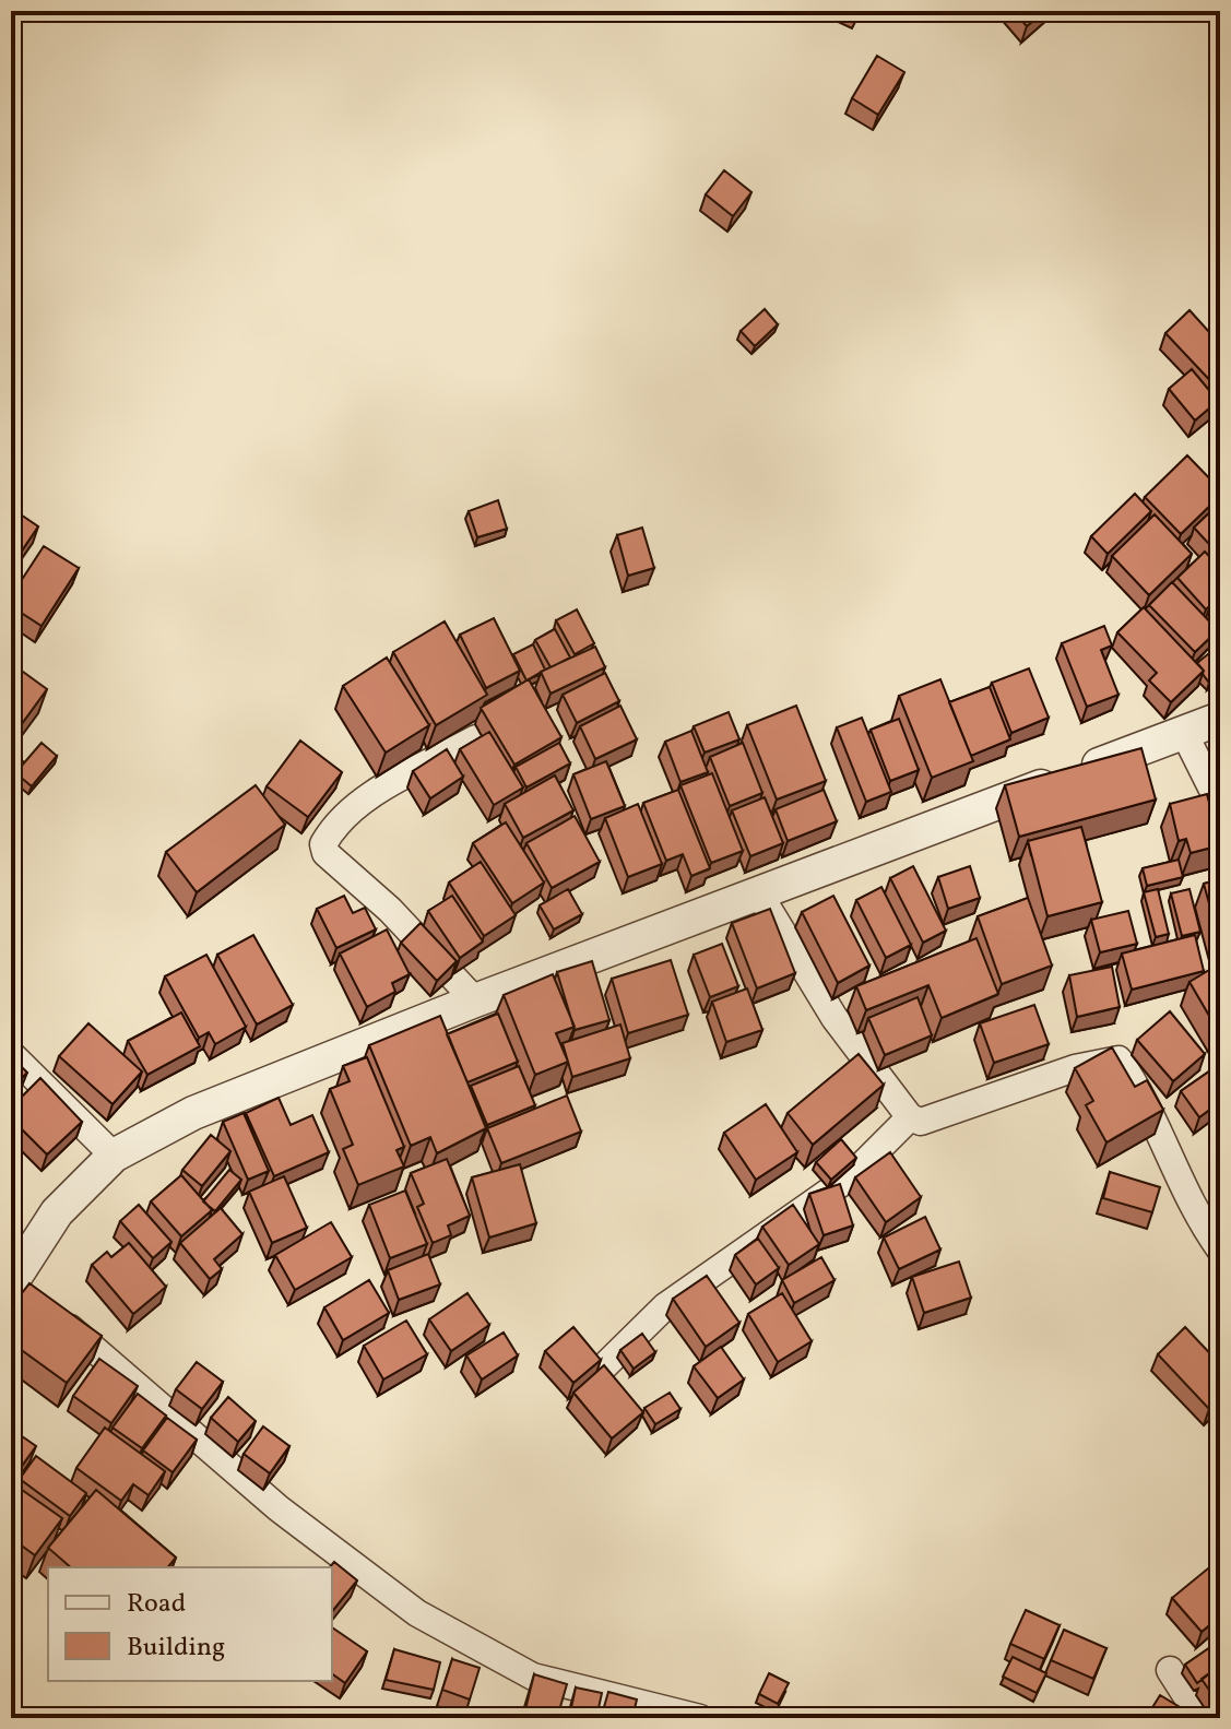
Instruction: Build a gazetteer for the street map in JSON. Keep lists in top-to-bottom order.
{
  "legend": ["Road", "Building"]
}
